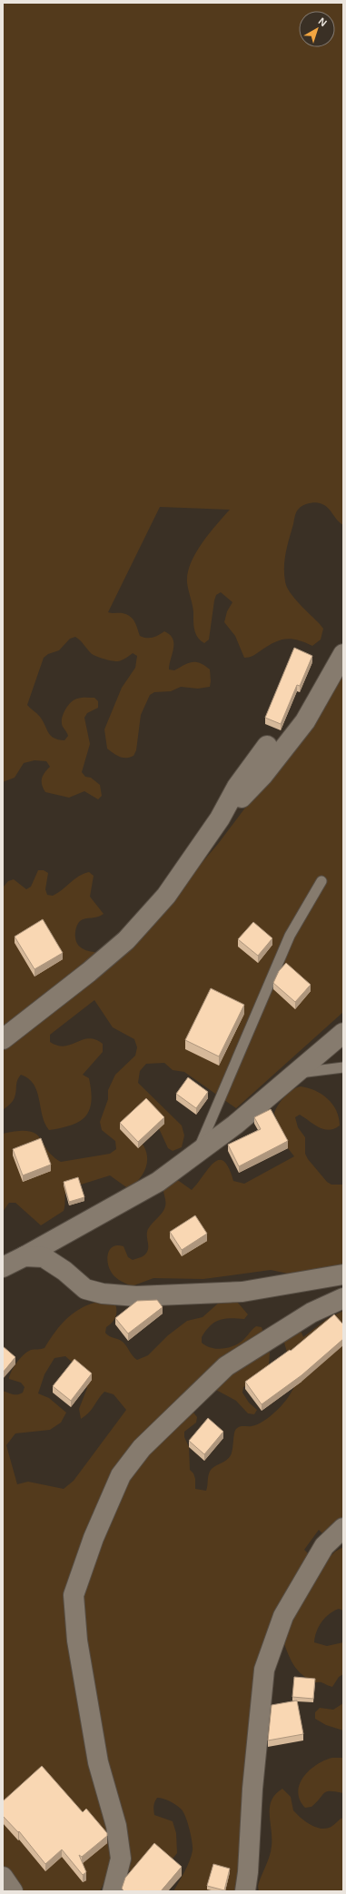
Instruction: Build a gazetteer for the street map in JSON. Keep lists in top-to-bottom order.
{
  "north": "top right"
}
